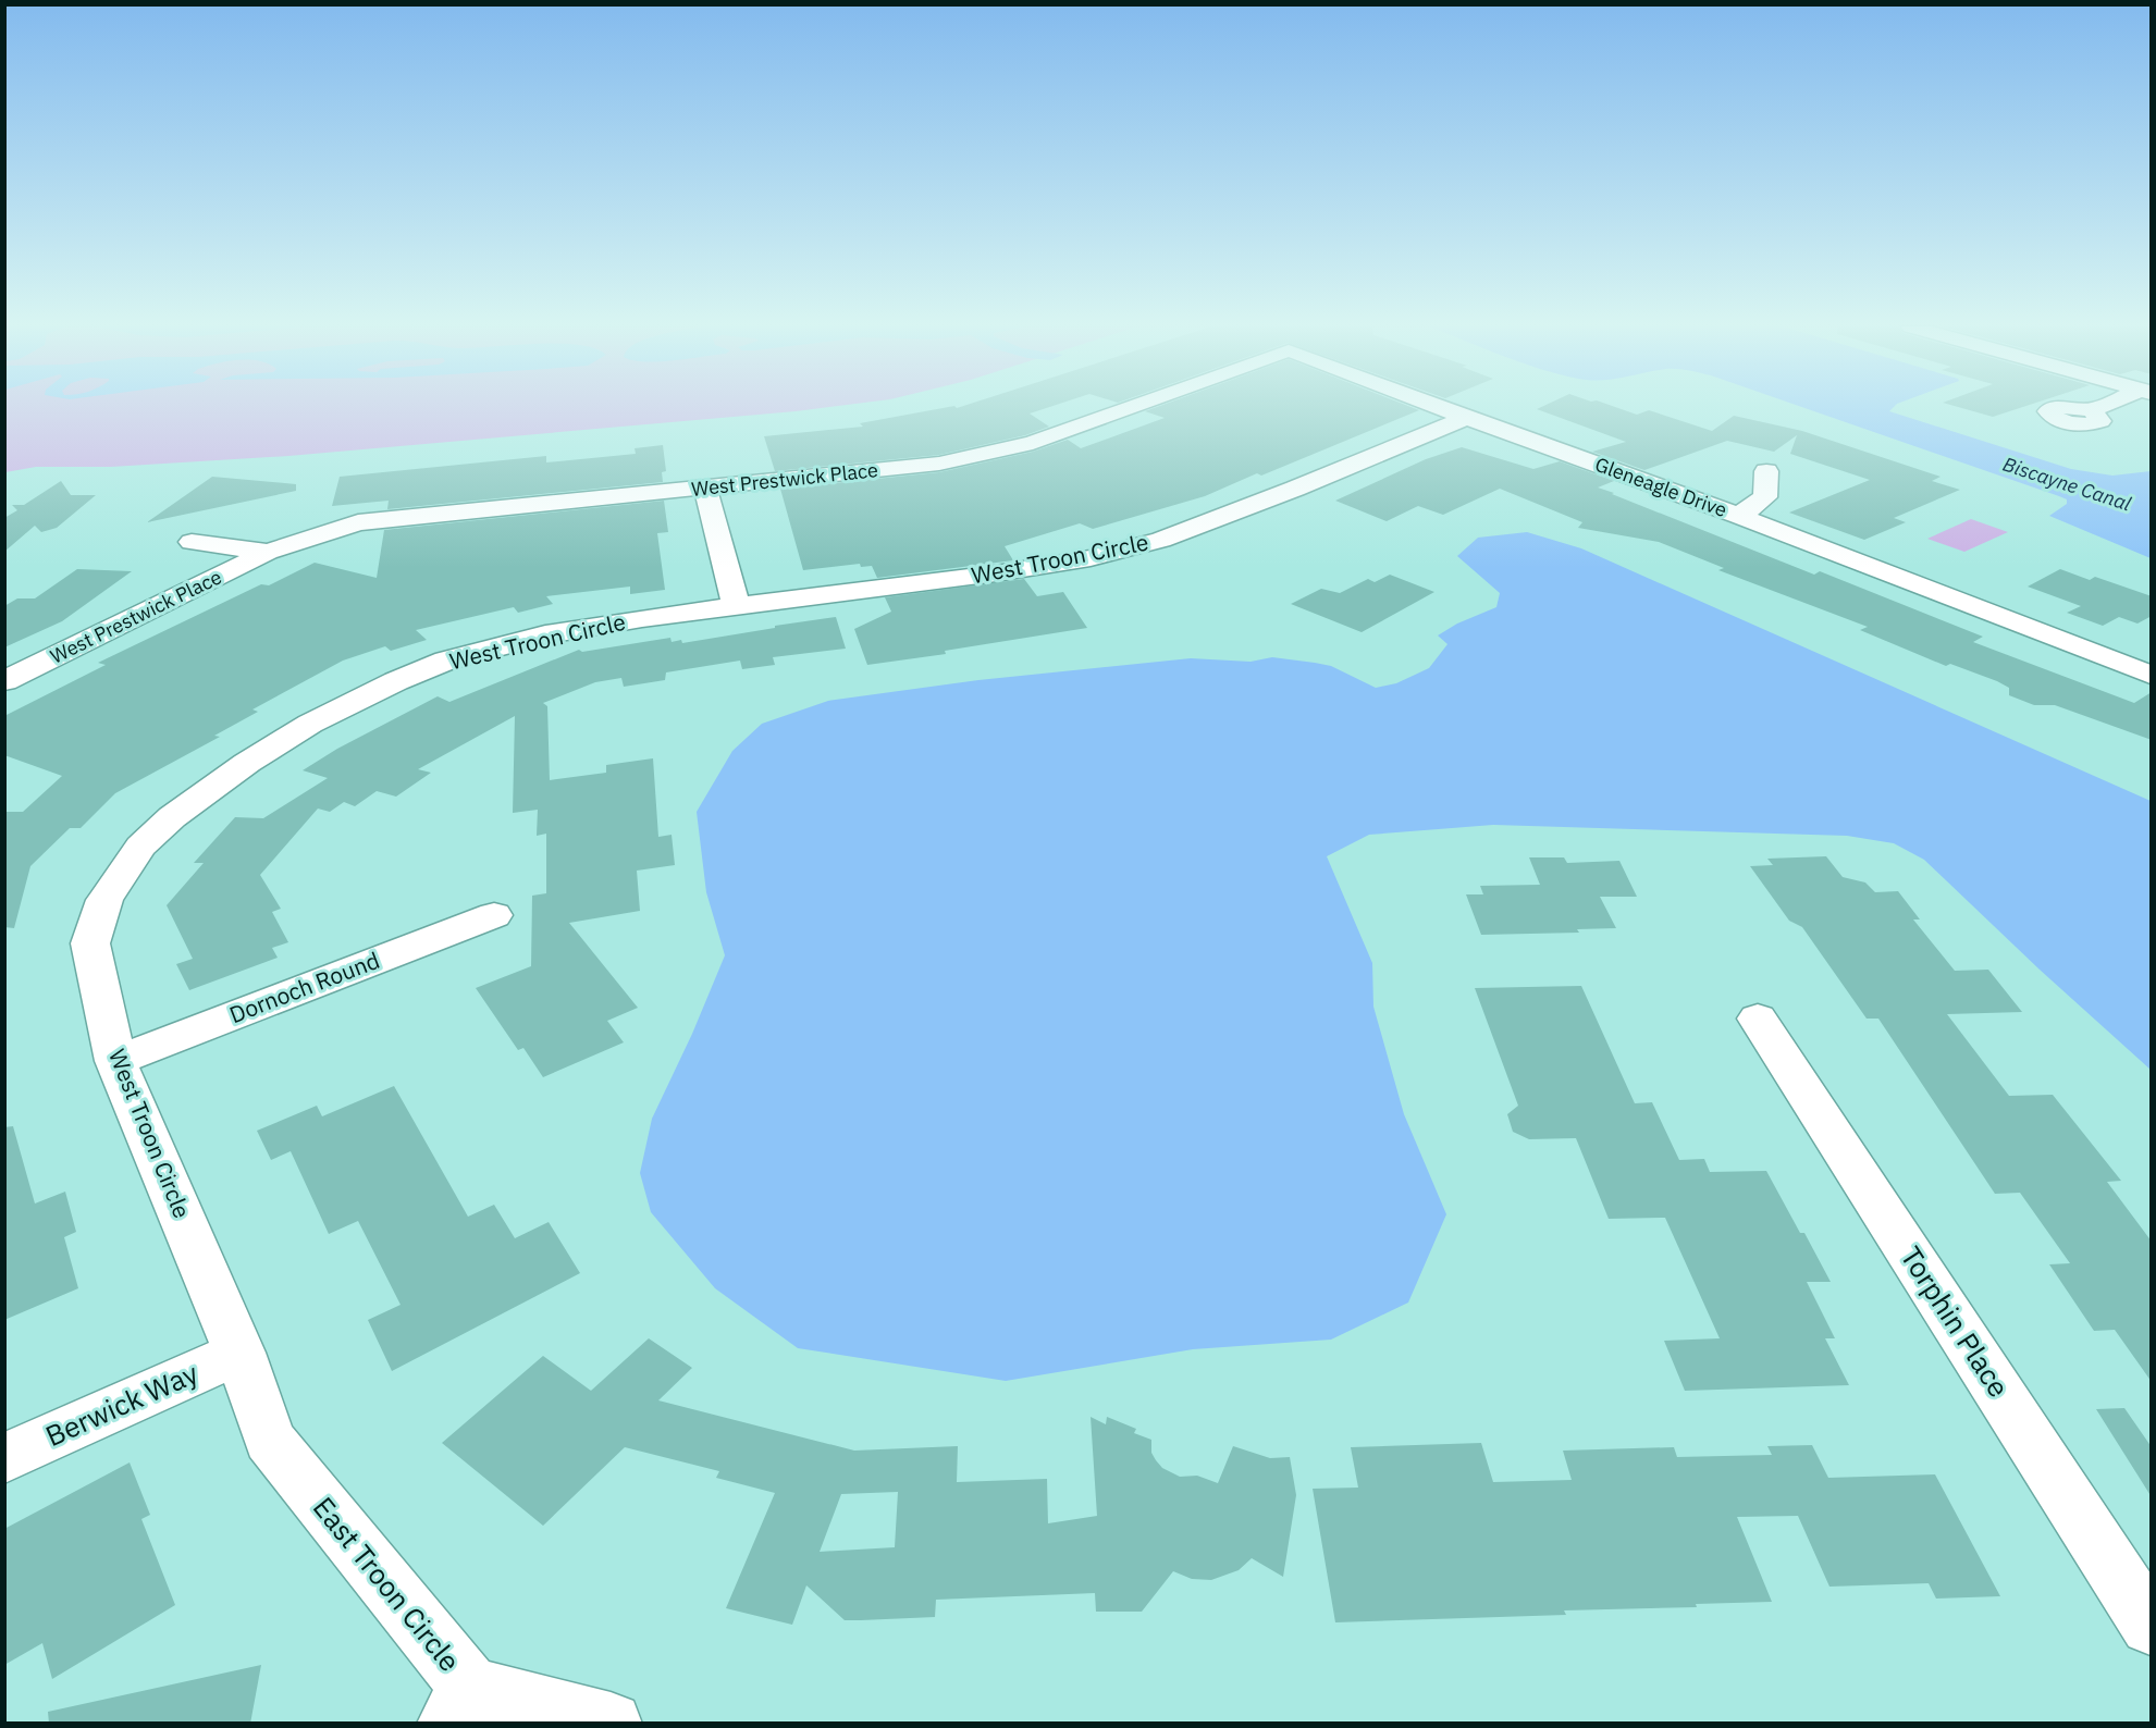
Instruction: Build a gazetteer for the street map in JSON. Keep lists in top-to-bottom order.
{
  "streets": {
    "street": [
      "West Prestwick Place",
      "Gleneagle Drive",
      "West Troon Circle",
      "Dornoch Round",
      "Torphin Place",
      "Berwick Way",
      "East Troon Circle"
    ]
  },
  "crossings": [
    ["Gleneagle Drive", "West Troon Circle"],
    ["West Troon Circle", "Dornoch Round"],
    ["West Troon Circle", "Berwick Way"],
    ["West Troon Circle", "East Troon Circle"],
    ["Berwick Way", "East Troon Circle"]
  ],
  "water": ["Biscayne Canal"]
}
